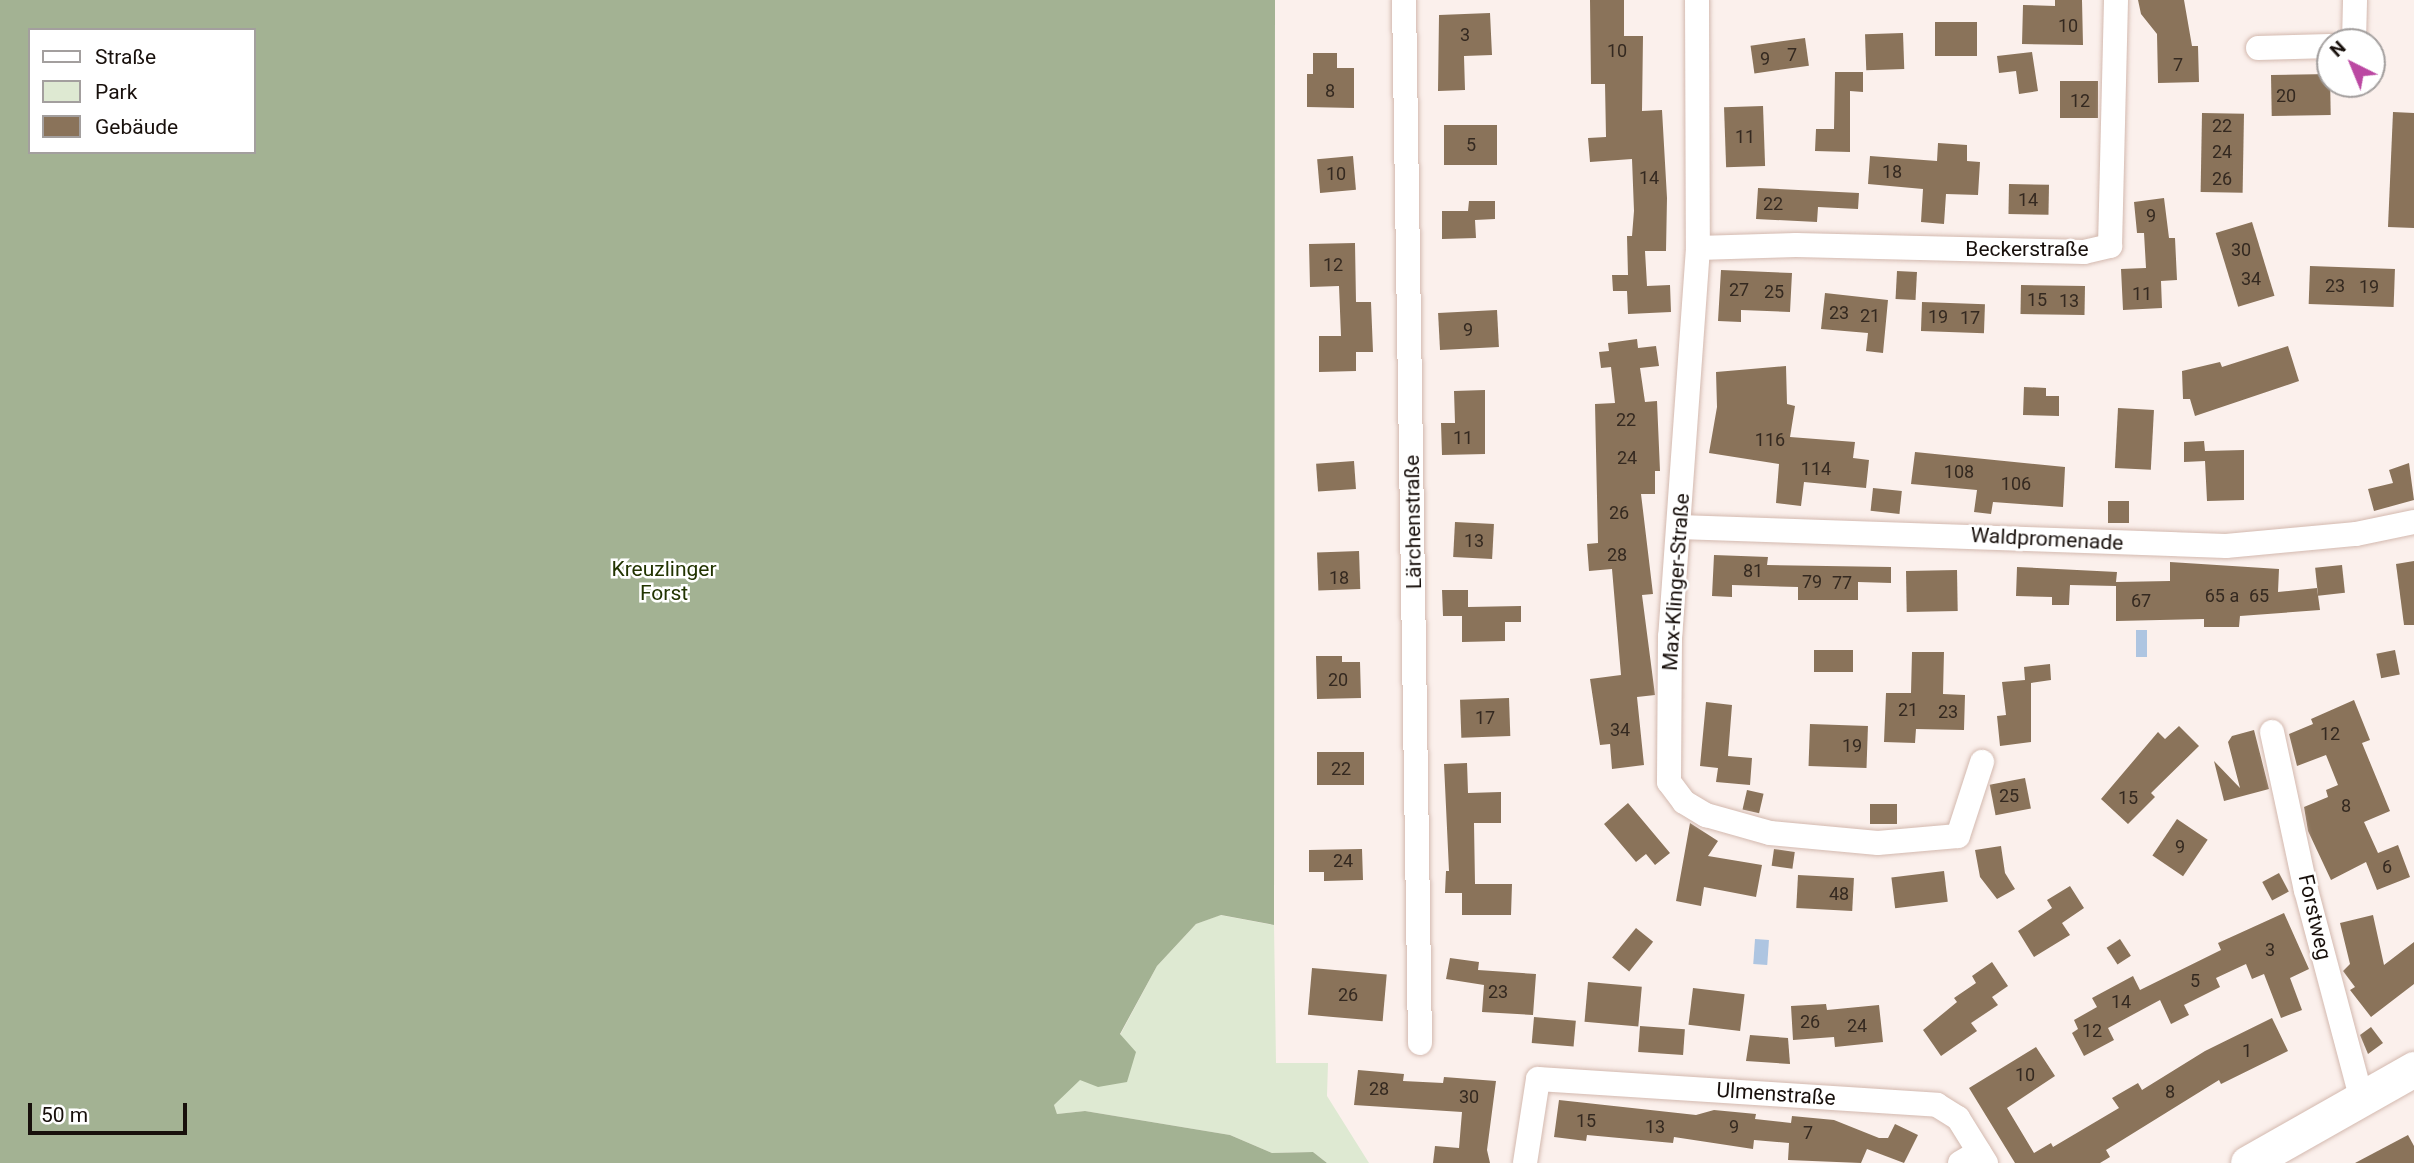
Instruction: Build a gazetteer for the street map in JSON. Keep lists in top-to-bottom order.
{
  "streets": {
    "street": [
      "Beckerstraße",
      "Lärchenstraße",
      "Waldpromenade",
      "Max-Klinger-Straße",
      "Forstweg",
      "Ulmenstraße"
    ]
  },
  "crossings": [
    ["Beckerstraße", "Max-Klinger-Straße"],
    ["Waldpromenade", "Max-Klinger-Straße"]
  ],
  "parks": ["Kreuzlinger Forst"],
  "house_numbers": [
    "10",
    "3",
    "10",
    "7",
    "9",
    "7",
    "8",
    "20",
    "12",
    "22",
    "11",
    "5",
    "24",
    "18",
    "10",
    "14",
    "26",
    "14",
    "22",
    "9",
    "30",
    "12",
    "34",
    "23",
    "19",
    "27",
    "25",
    "11",
    "15",
    "13",
    "23",
    "21",
    "19",
    "17",
    "9",
    "22",
    "11",
    "116",
    "24",
    "114",
    "108",
    "106",
    "26",
    "13",
    "28",
    "81",
    "18",
    "79",
    "77",
    "65 a",
    "65",
    "67",
    "20",
    "21",
    "23",
    "17",
    "34",
    "12",
    "19",
    "22",
    "25",
    "15",
    "8",
    "9",
    "24",
    "6",
    "48",
    "3",
    "5",
    "23",
    "26",
    "14",
    "26",
    "24",
    "12",
    "1",
    "10",
    "28",
    "8",
    "30",
    "15",
    "13",
    "9",
    "7"
  ],
  "legend": ["Straße", "Park", "Gebäude"],
  "scale_bar": "50 m",
  "north": "top left"
}
